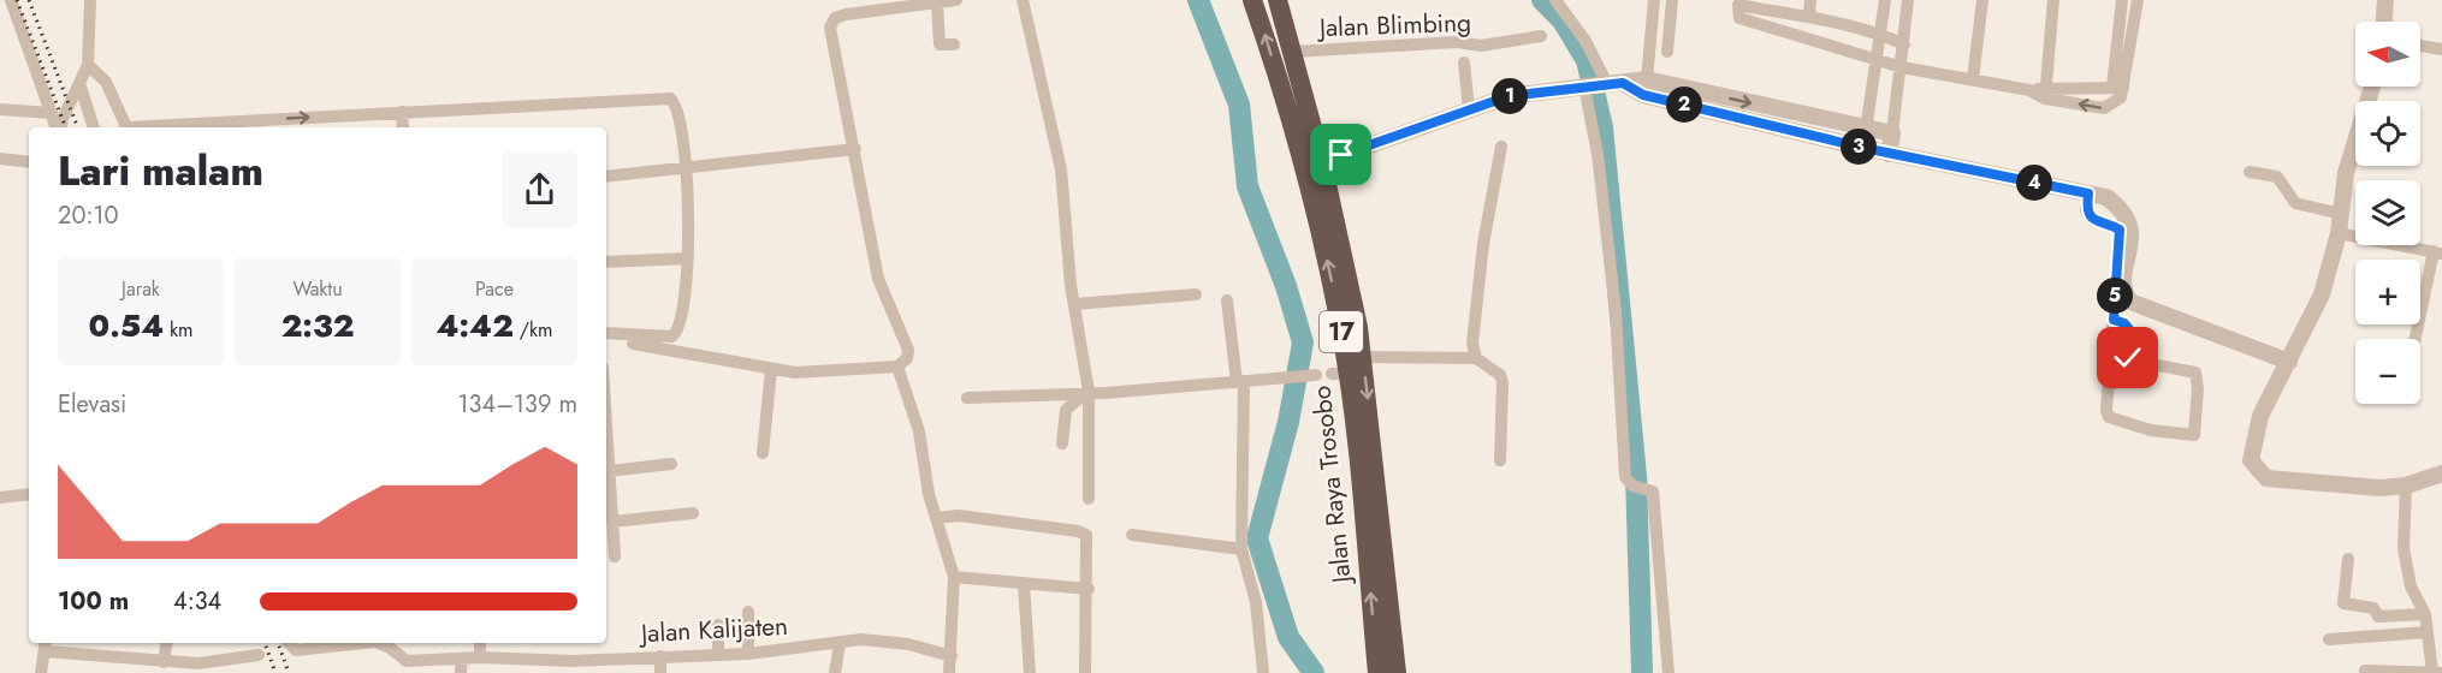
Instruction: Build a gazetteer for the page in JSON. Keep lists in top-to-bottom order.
{
  "streets": {
    "highway": ["17", "Jalan Raya Trosobo"],
    "street": ["Jalan Blimbing", "Jalan Kalijaten"]
  },
  "crossings": [
    ["Jalan Blimbing", "Jalan Raya Trosobo"]
  ],
  "north": "left",
  "page": {
    "map_buttons": ["+", "−"],
    "pins": [
      "1",
      "2",
      "3",
      "4",
      "5"
    ],
    "heading": ["Lari malam", "20:10"],
    "stats": [
      ["Jarak", "0.54 km"],
      ["Waktu", "2:32"],
      ["Pace", "4:42 /km"]
    ],
    "chart": ["Elevasi", "134–139 m"],
    "list": [
      {
        "name": "100 m",
        "note": "4:34"
      }
    ]
  }
}
